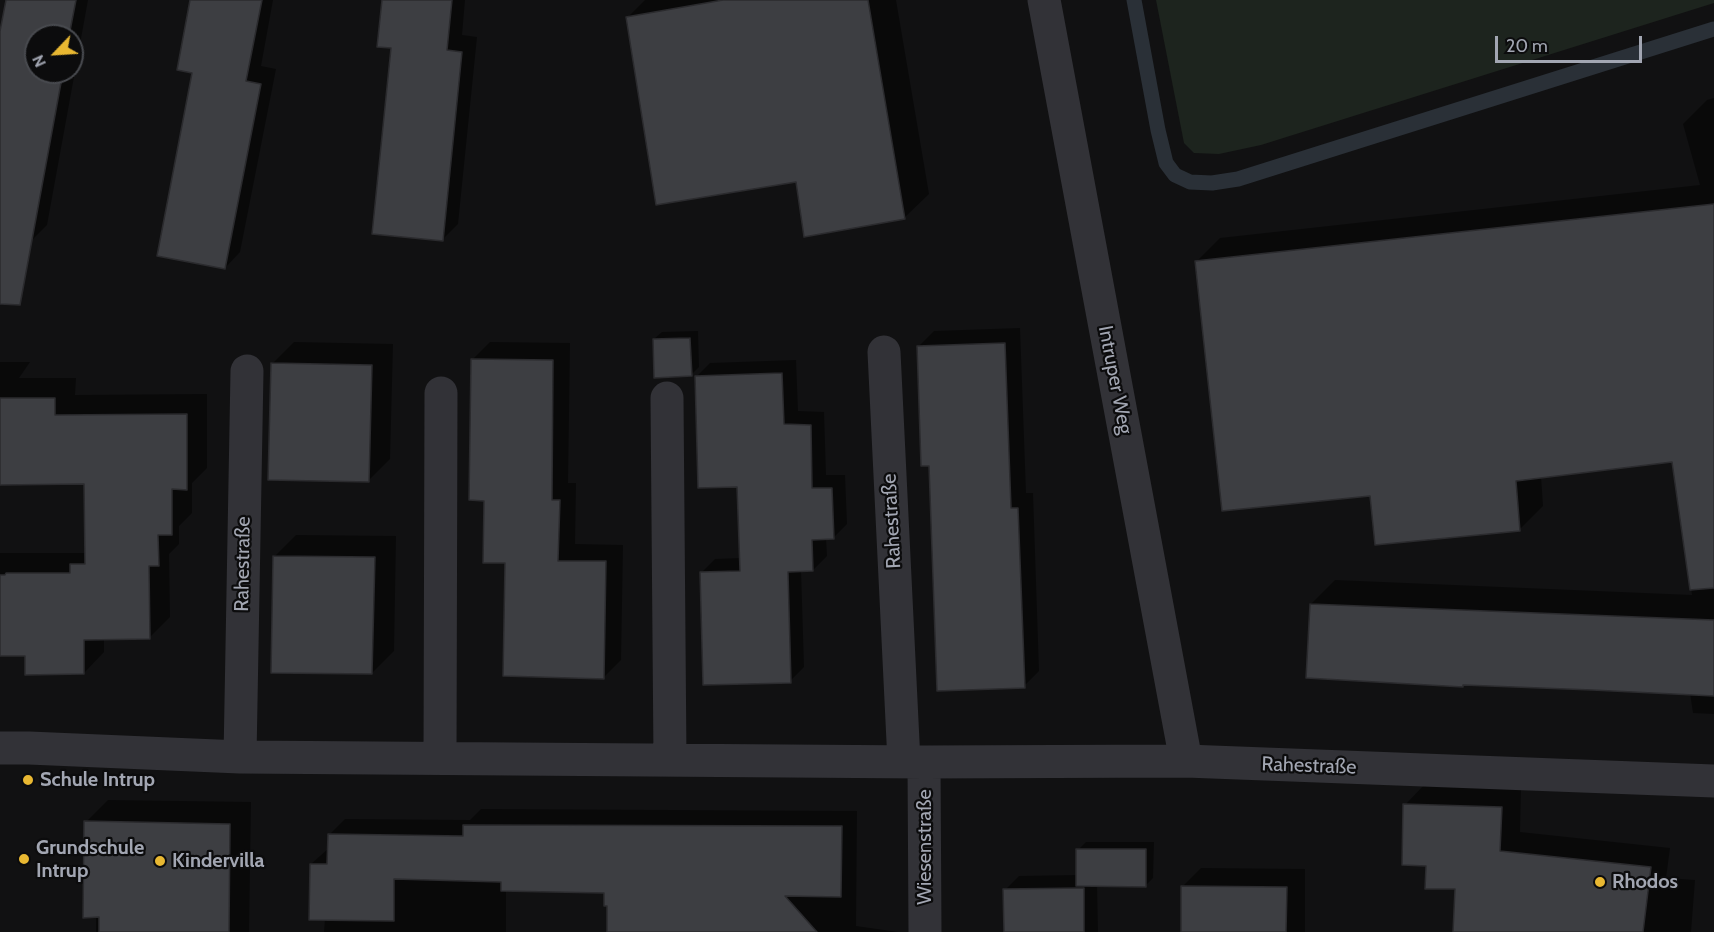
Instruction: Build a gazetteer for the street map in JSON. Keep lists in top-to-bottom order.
{
  "streets": {
    "street": ["Intruper Weg", "Rahestraße", "Wiesenstraße"]
  },
  "crossings": [
    ["Intruper Weg", "Rahestraße"],
    ["Rahestraße", "Wiesenstraße"]
  ],
  "places": [
    "Schule Intrup",
    "Grundschule Intrup",
    "Kindervilla",
    "Rhodos"
  ],
  "scale_bar": "20 m",
  "north": "bottom left"
}
